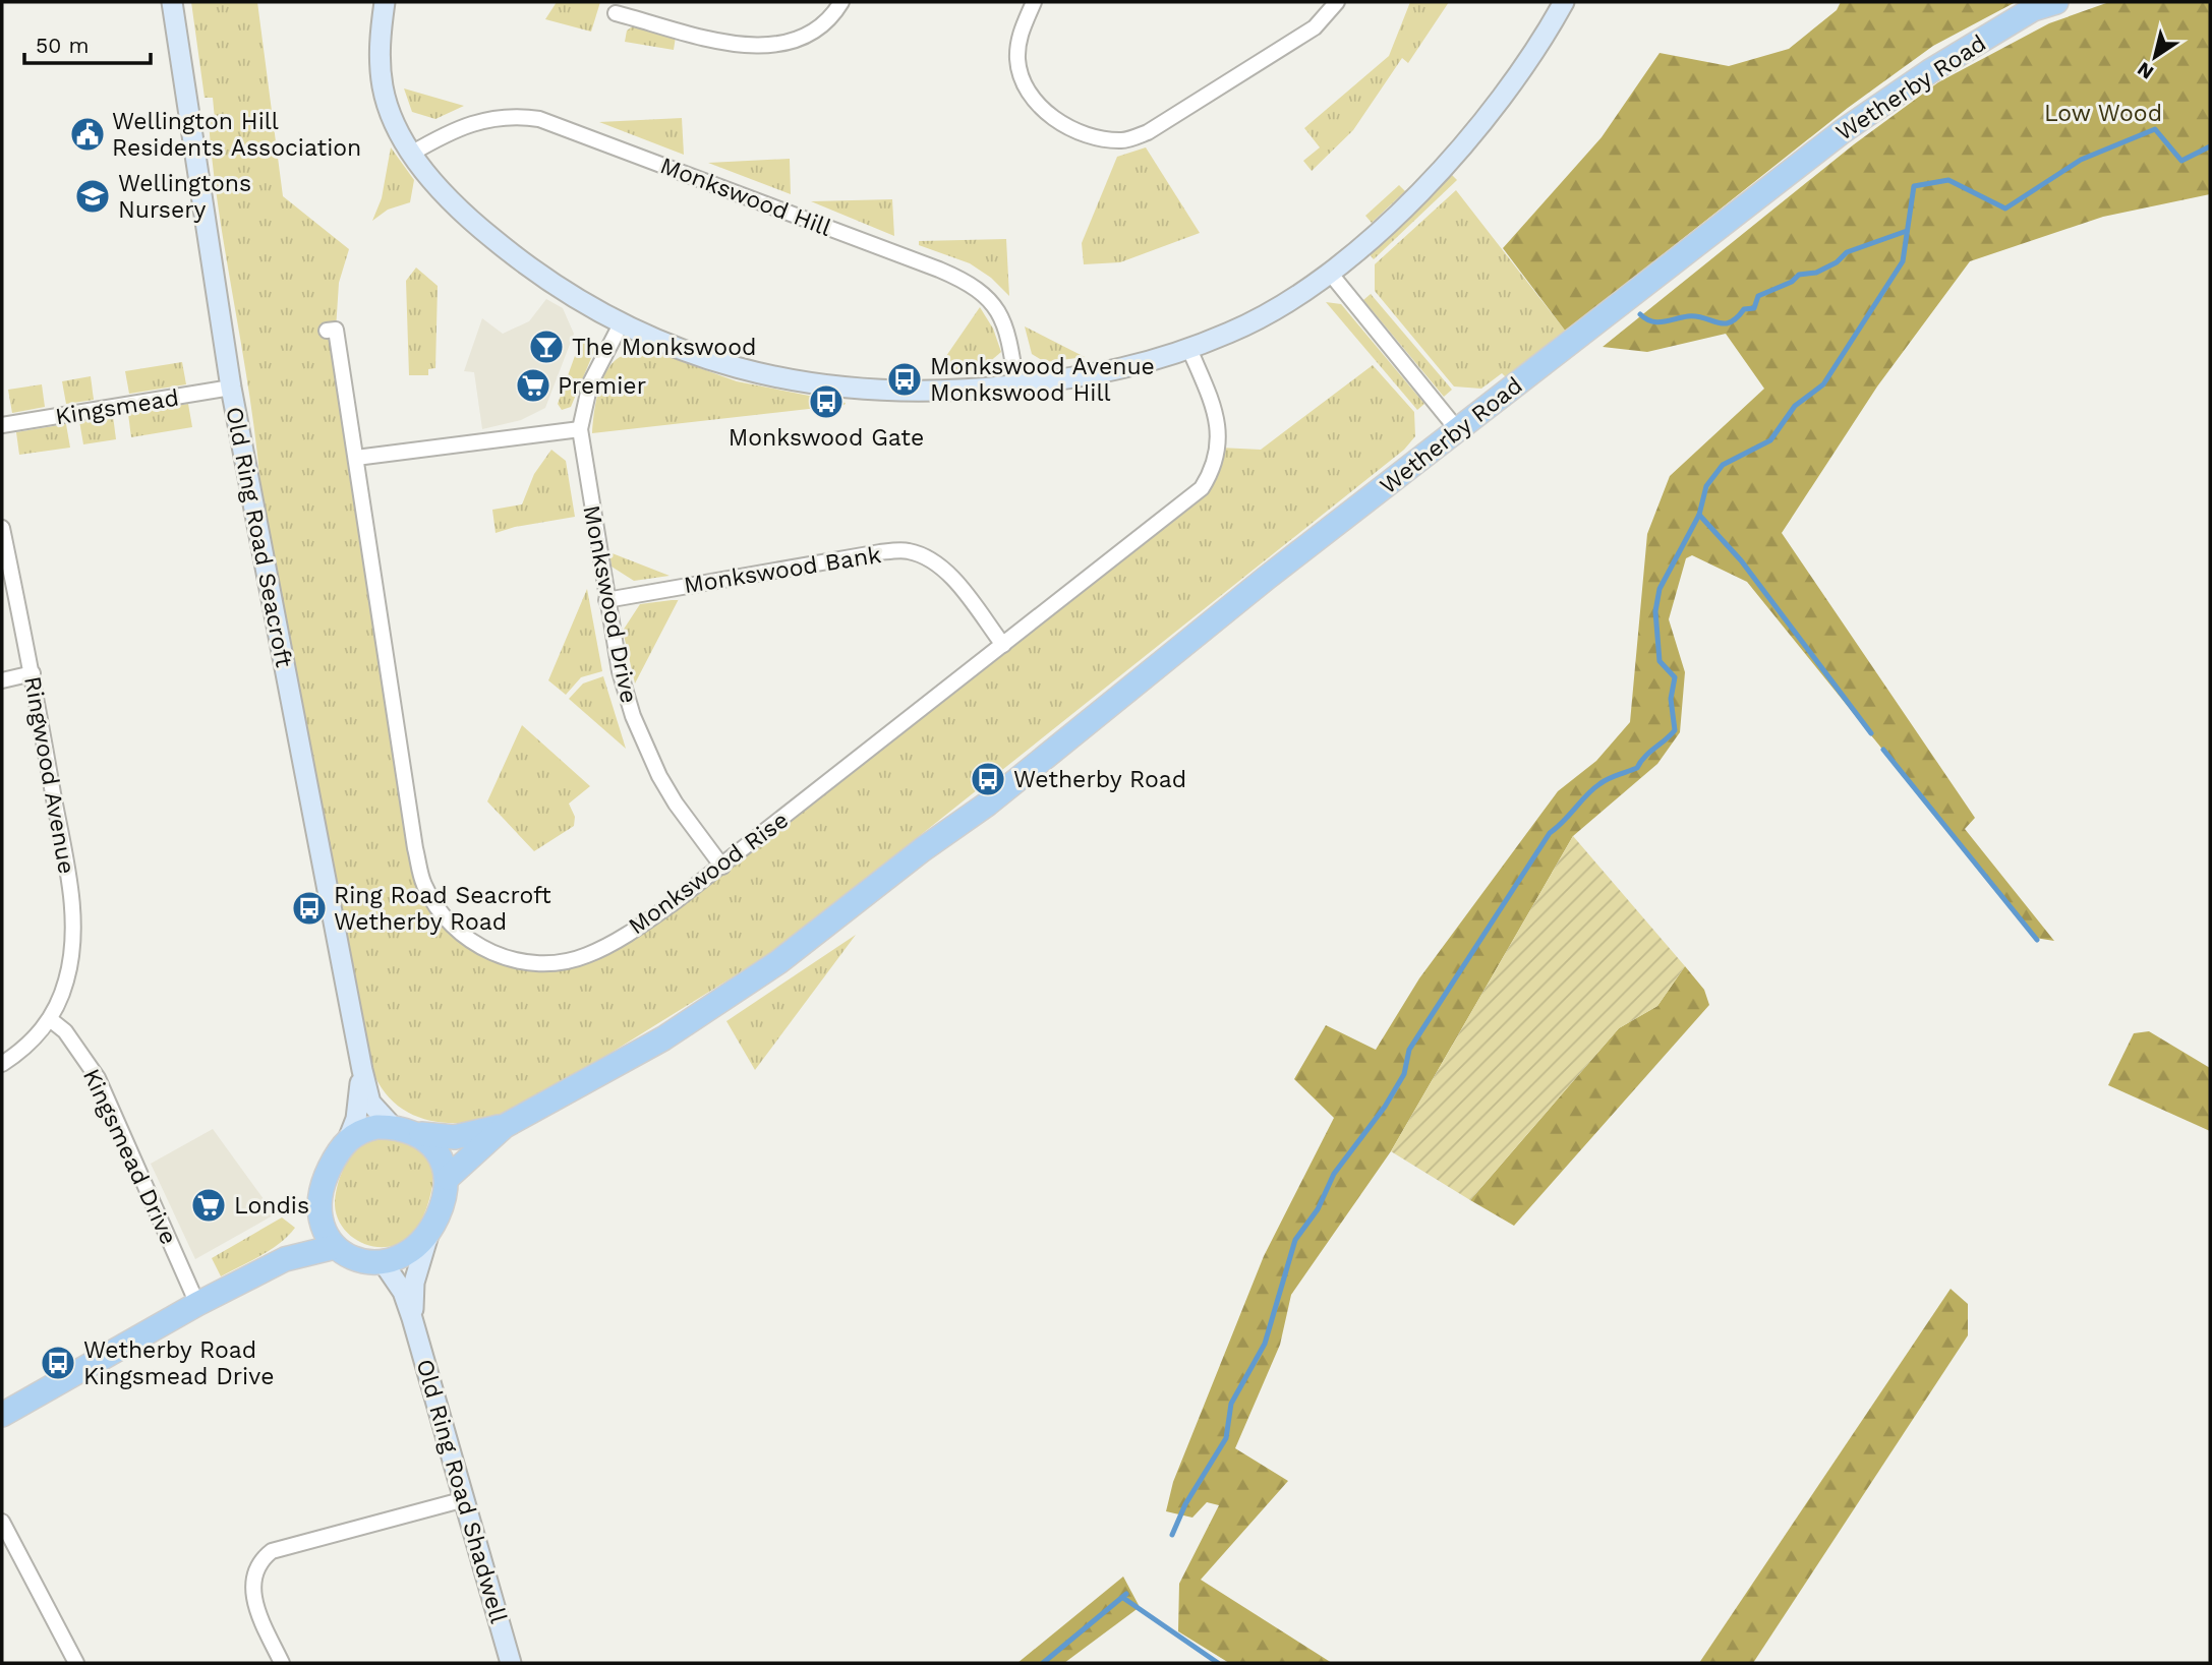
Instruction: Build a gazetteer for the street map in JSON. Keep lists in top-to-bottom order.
{
  "streets": {
    "main road": ["Wetherby Road", "Old Ring Road Seacroft", "Old Ring Road Shadwell"],
    "street": [
      "Monkswood Hill",
      "Kingsmead",
      "Monkswood Bank",
      "Monkswood Drive",
      "Ringwood Avenue",
      "Monkswood Rise",
      "Kingsmead Drive"
    ]
  },
  "crossings": [
    ["Kingsmead", "Old Ring Road Seacroft"],
    ["Old Ring Road Seacroft", "Old Ring Road Shadwell"],
    ["Monkswood Bank", "Monkswood Drive"],
    ["Monkswood Bank", "Monkswood Rise"],
    ["Monkswood Drive", "Monkswood Rise"],
    ["Ringwood Avenue", "Kingsmead Drive"]
  ],
  "parks": ["Low Wood"],
  "places": {
    "public building": ["Wellington Hill Residents Association"],
    "school or university": ["Wellingtons Nursery"],
    "bar": ["The Monkswood"],
    "bus stop": [
      "Monkswood Avenue Monkswood Hill",
      "Monkswood Gate",
      "Wetherby Road",
      "Ring Road Seacroft Wetherby Road",
      "Wetherby Road Kingsmead Drive"
    ],
    "supermarket": ["Premier", "Londis"]
  },
  "scale_bar": "50 m",
  "north": "bottom left"
}
